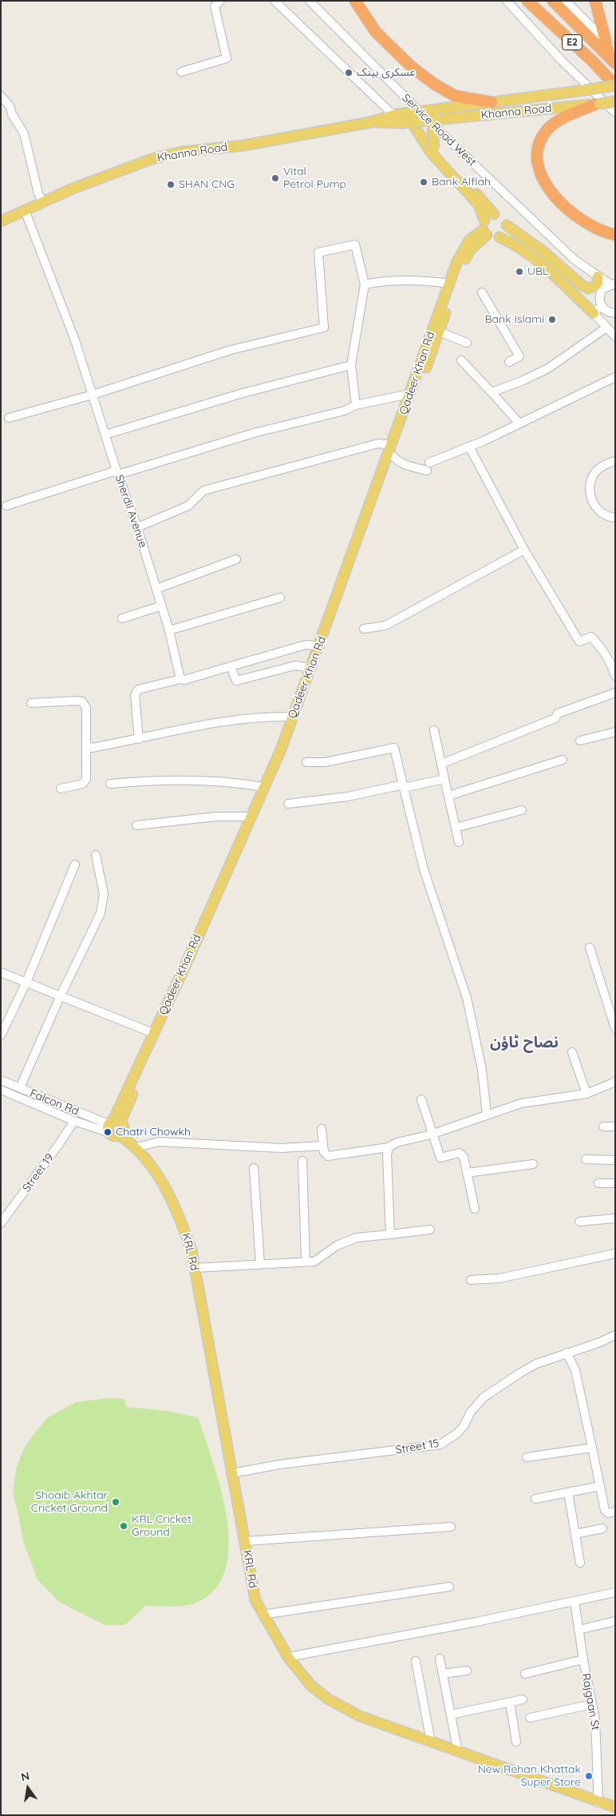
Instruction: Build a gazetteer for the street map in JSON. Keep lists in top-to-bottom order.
{
  "streets": {
    "highway": ["E2"],
    "main road": ["Khanna Road", "Qadeer Khan Rd", "KRL Rd"],
    "street": [
      "Service Road West",
      "Sherdil Avenue",
      "Falcon Rd",
      "Street 19",
      "Street 15",
      "Rajgaan St"
    ]
  },
  "crossings": [
    ["E2", "Khanna Road"],
    ["Khanna Road", "Service Road West"],
    ["Khanna Road", "Sherdil Avenue"],
    ["Qadeer Khan Rd", "Falcon Rd"],
    ["Qadeer Khan Rd", "KRL Rd"],
    ["Falcon Rd", "Street 19"],
    ["Falcon Rd", "KRL Rd"],
    ["KRL Rd", "Street 15"],
    ["KRL Rd", "Rajgaan St"]
  ],
  "districts": ["نصاح ٹاؤن"],
  "places": [
    "عسکری بینک",
    "Vital Petrol Pump",
    "Bank Alflah",
    "SHAN CNG",
    "UBL",
    "Bank Islami",
    "Chatri Chowkh",
    "Shoaib Akhtar Cricket Ground",
    "KRL Cricket Ground",
    "New Rehan Khattak Super Store"
  ],
  "north": "top"
}
